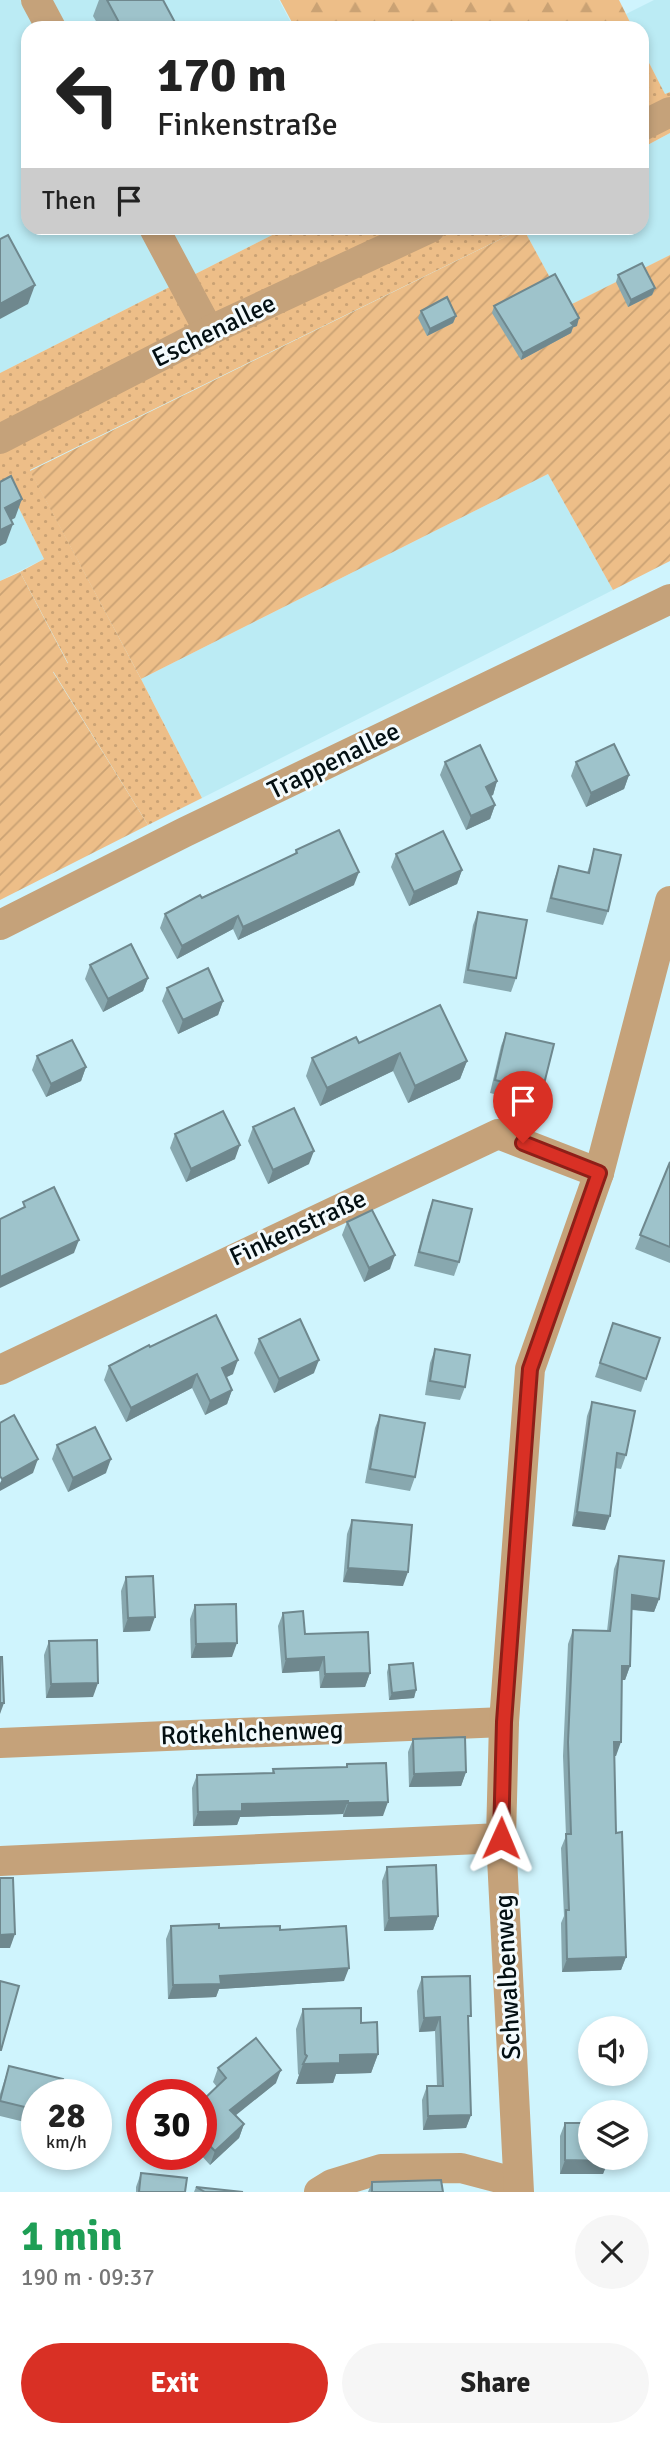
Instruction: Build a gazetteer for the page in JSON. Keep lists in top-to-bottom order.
{
  "streets": {
    "street": [
      "Eschenallee",
      "Trappenallee",
      "Finkenstraße",
      "Rotkehlchenweg",
      "Schwalbenweg"
    ]
  },
  "crossings": [
    ["Finkenstraße", "Schwalbenweg"],
    ["Rotkehlchenweg", "Schwalbenweg"]
  ],
  "page": {
    "turn": ["170 m", "Finkenstraße"],
    "then": "Then",
    "speed": "28 km/h",
    "limit": "30",
    "heading": ["1 min", "190 m · 09:37"],
    "buttons": ["Exit", "Share"]
  }
}
